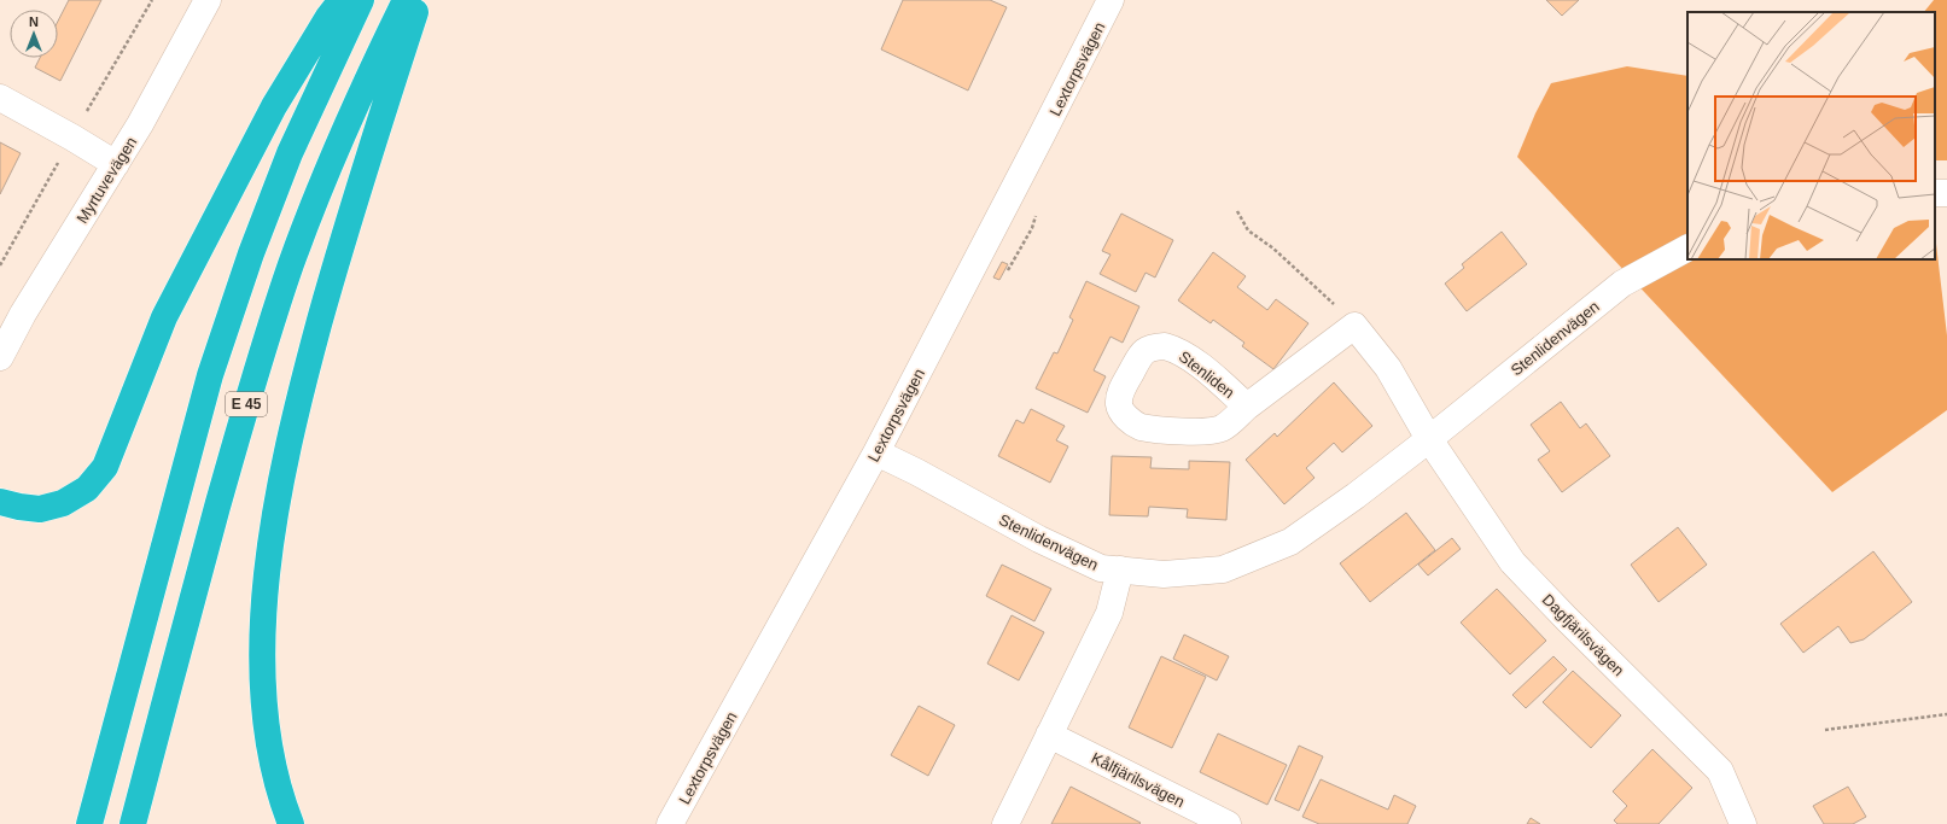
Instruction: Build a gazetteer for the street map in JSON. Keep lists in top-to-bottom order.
{
  "streets": {
    "highway": ["E 45"],
    "street": [
      "Lextorpsvägen",
      "Myrtuvevägen",
      "Stenlidenvägen",
      "Dagfjärilsvägen",
      "Kålfjärilsvägen"
    ]
  },
  "crossings": [
    ["Lextorpsvägen", "Stenlidenvägen"],
    ["Stenlidenvägen", "Dagfjärilsvägen"]
  ],
  "north": "top"
}
